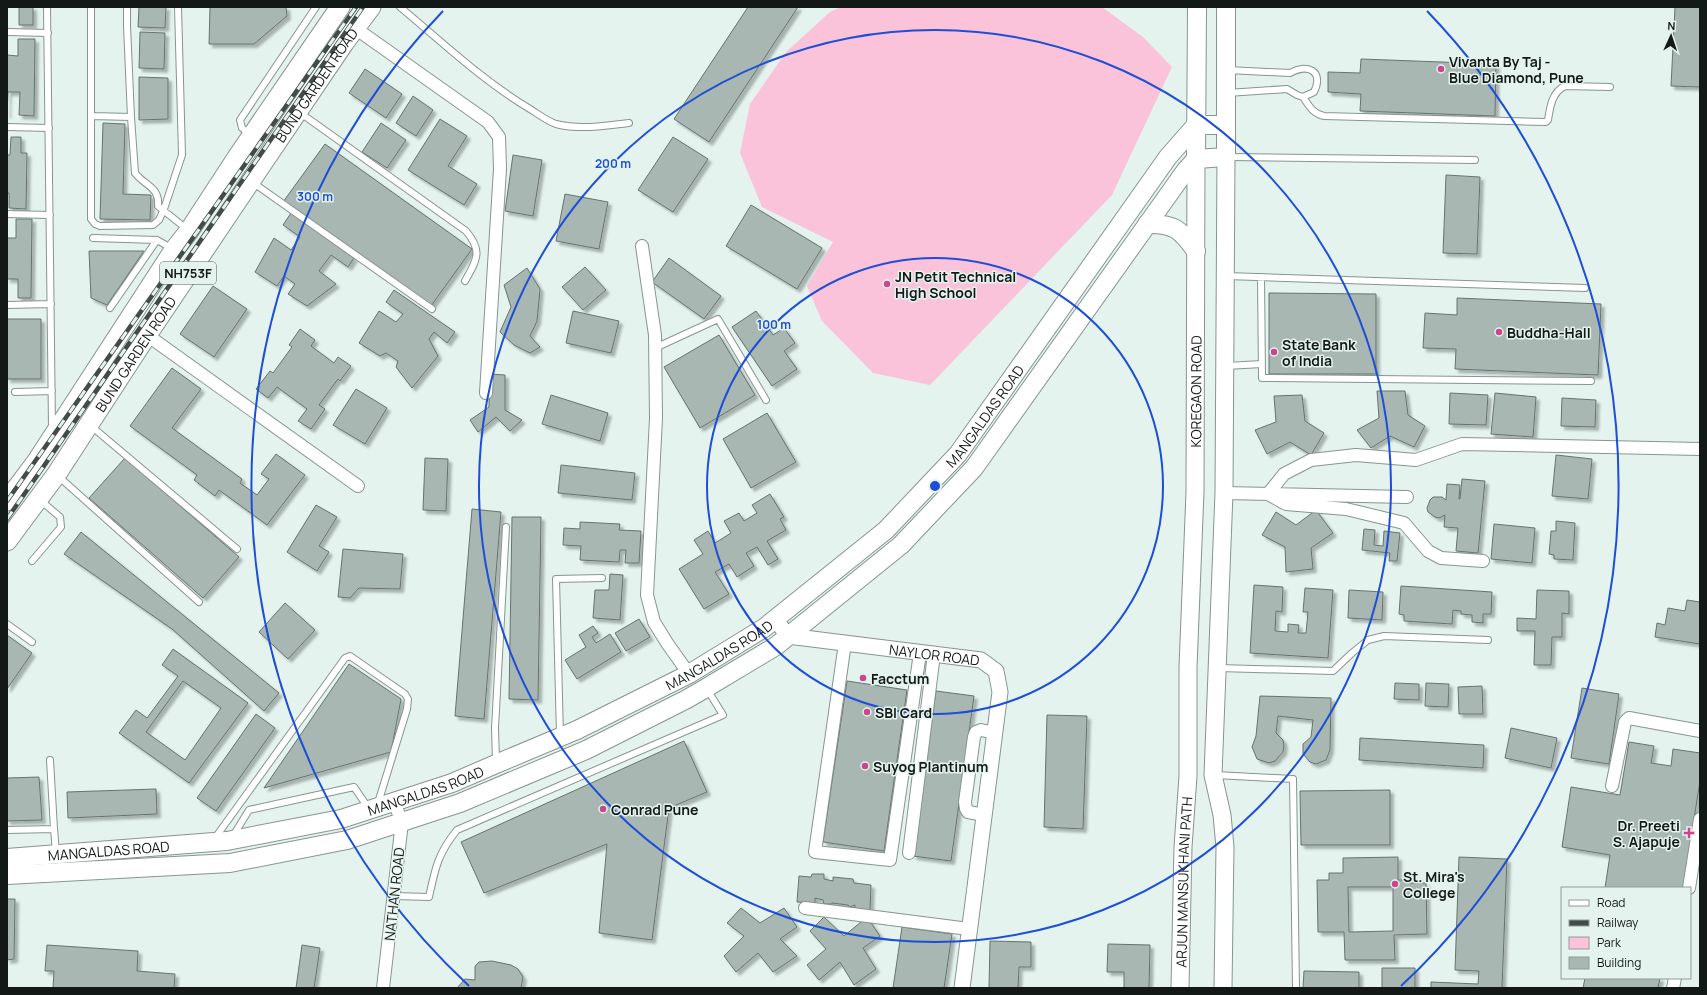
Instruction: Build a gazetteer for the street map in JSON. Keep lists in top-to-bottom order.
{
  "streets": {
    "highway": ["BUND GARDEN ROAD", "NH753F"],
    "main road": ["KOREGAON ROAD", "MANGALDAS ROAD", "ARJUN MANSUKHANI PATH"],
    "street": ["NAYLOR ROAD", "NATHAN ROAD"]
  },
  "crossings": [
    ["KOREGAON ROAD", "MANGALDAS ROAD"],
    ["KOREGAON ROAD", "ARJUN MANSUKHANI PATH"],
    ["MANGALDAS ROAD", "NAYLOR ROAD"],
    ["MANGALDAS ROAD", "NATHAN ROAD"]
  ],
  "places": {
    "other": [
      "Vivanta By Taj - Blue Diamond, Pune",
      "JN Petit Technical High School",
      "Buddha-Hall",
      "State Bank of India",
      "Facctum",
      "SBI Card",
      "Suyog Plantinum",
      "Conrad Pune",
      "St. Mira's College"
    ],
    "health": ["Dr. Preeti S. Ajapuje"]
  },
  "legend": [
    "Road",
    "Railway",
    "Park",
    "Building"
  ],
  "north": "top",
  "rings": ["200 m", "300 m", "100 m"]
}
